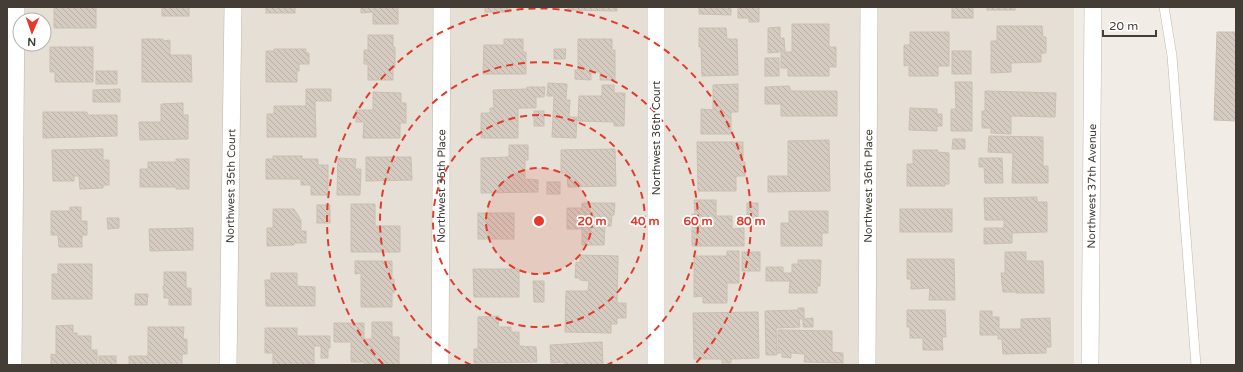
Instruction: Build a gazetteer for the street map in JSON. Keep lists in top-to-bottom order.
{
  "streets": {
    "street": [
      "Northwest 36th Court",
      "Northwest 35th Court",
      "Northwest 35th Place",
      "Northwest 36th Place",
      "Northwest 37th Avenue"
    ]
  },
  "scale_bar": "20 m",
  "north": "bottom",
  "rings": [
    "20 m",
    "40 m",
    "60 m",
    "80 m"
  ]
}
